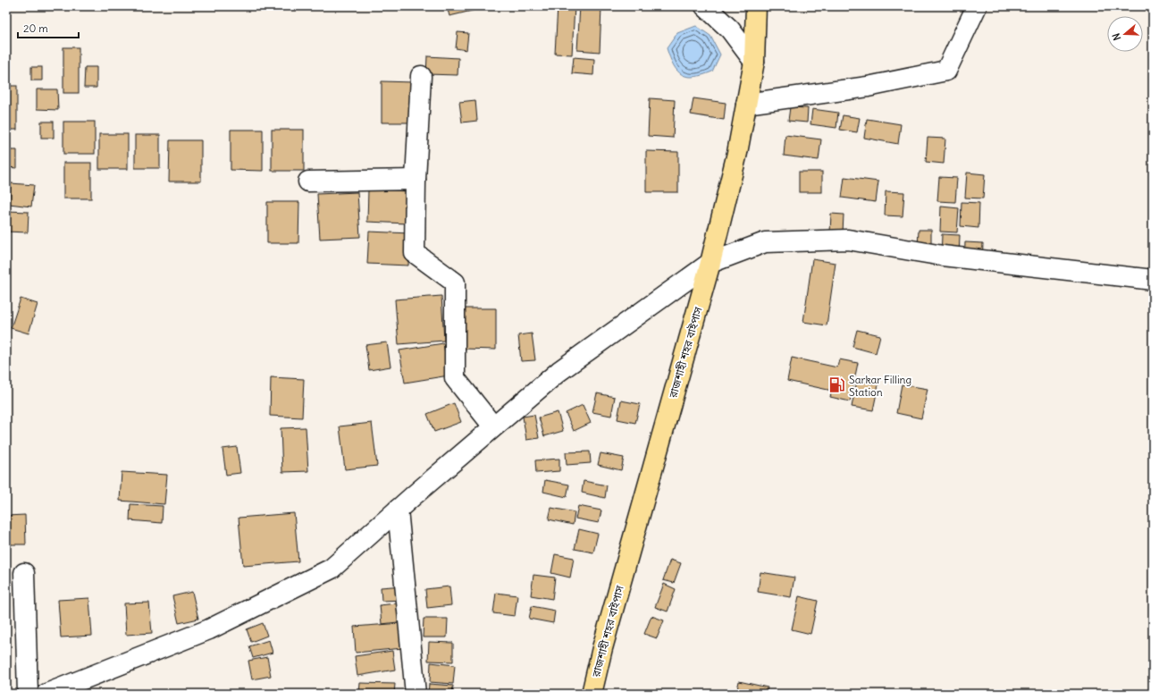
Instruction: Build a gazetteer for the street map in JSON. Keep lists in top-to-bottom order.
{
  "streets": {
    "highway": ["রাজশাহী শহর বাইপাস"]
  },
  "places": {
    "fuel station": ["Sarkar Filling Station"]
  },
  "scale_bar": "20 m",
  "north": "left"
}
